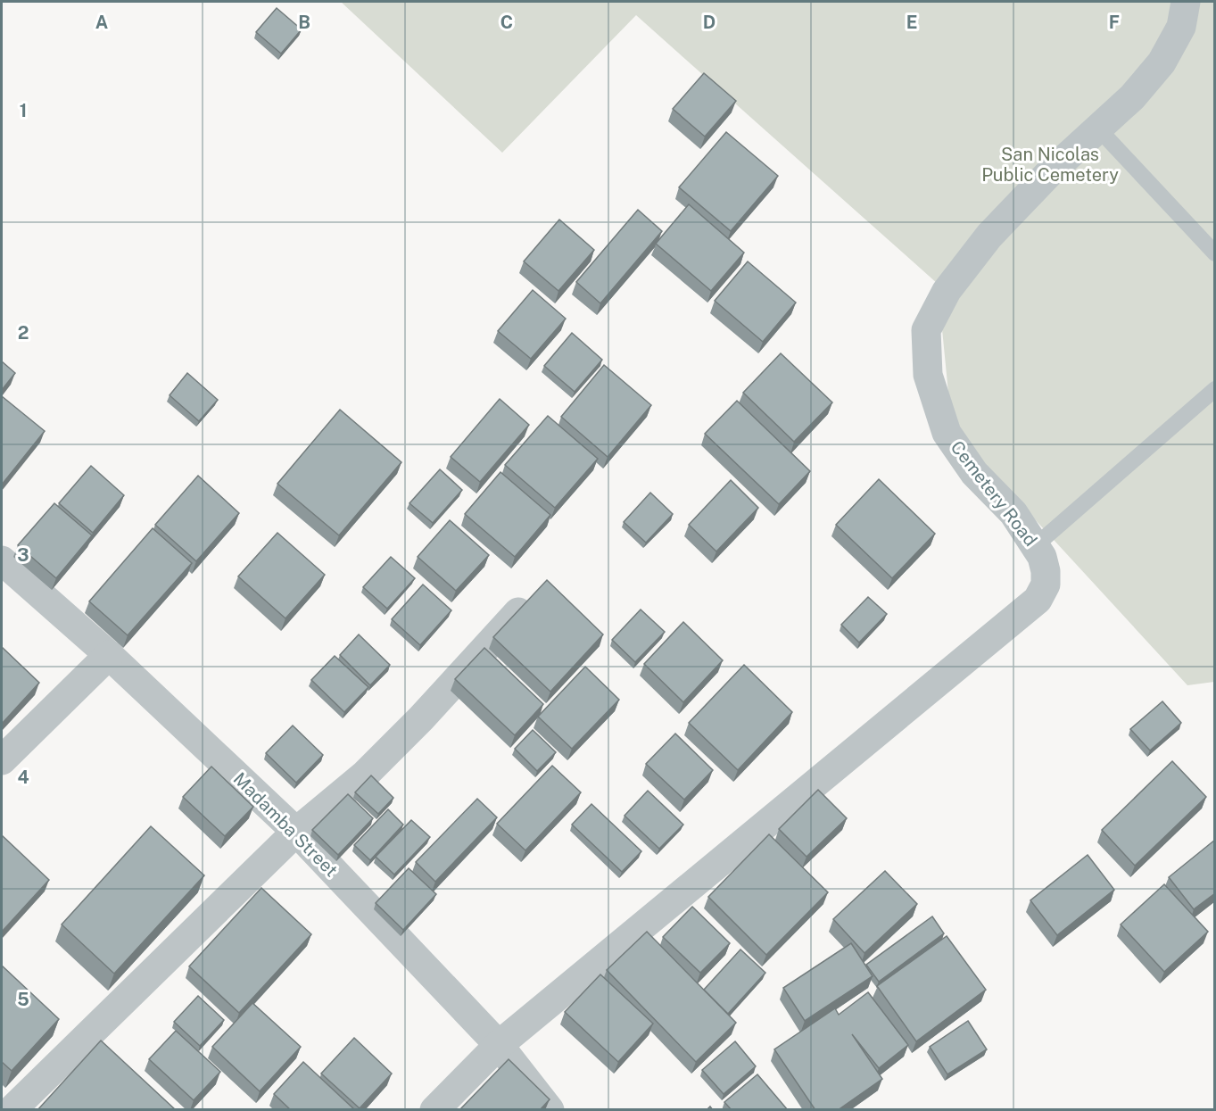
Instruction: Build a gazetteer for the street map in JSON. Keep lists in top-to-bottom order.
{
  "streets": {
    "street": ["Cemetery Road", "Madamba Street"]
  },
  "crossings": [
    ["Cemetery Road", "Madamba Street"]
  ],
  "parks": ["San Nicolas Public Cemetery"],
  "grid": {
    "columns": [
      "A",
      "B",
      "C",
      "D",
      "E",
      "F"
    ],
    "rows": [
      "1",
      "2",
      "3",
      "4",
      "5"
    ]
  }
}
